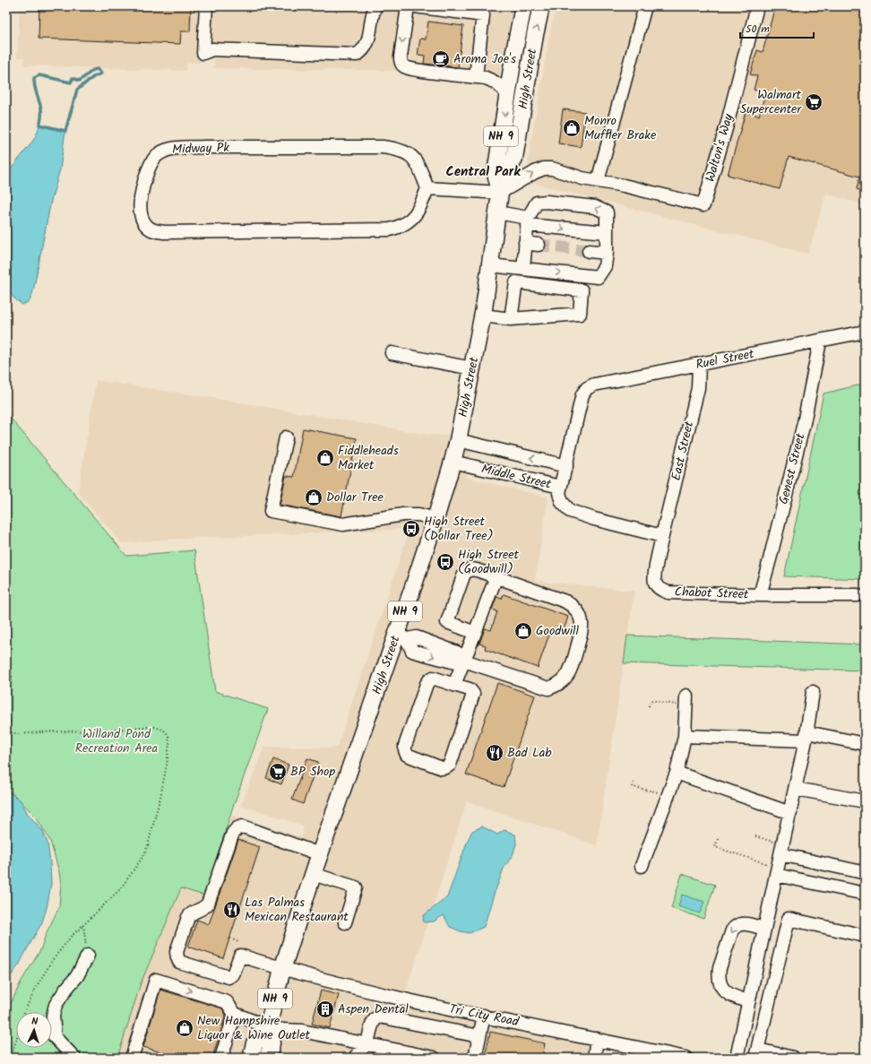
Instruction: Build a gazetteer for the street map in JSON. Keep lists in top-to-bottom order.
{
  "streets": {
    "main road": ["High Street", "NH 9"],
    "street": [
      "Walton's Way",
      "Midway Pk",
      "Ruel Street",
      "East Street",
      "Genest Street",
      "Middle Street",
      "Chabot Street",
      "Tri City Road"
    ]
  },
  "crossings": [
    ["High Street", "NH 9"],
    ["High Street", "Middle Street"],
    ["High Street", "Tri City Road"],
    ["Ruel Street", "East Street"],
    ["Ruel Street", "Genest Street"],
    ["Ruel Street", "Middle Street"],
    ["East Street", "Chabot Street"],
    ["Genest Street", "Chabot Street"]
  ],
  "districts": ["Central Park"],
  "parks": ["Willand Pond Recreation Area"],
  "places": {
    "cafe": ["Aroma Joe's"],
    "supermarket": ["Walmart Supercenter", "BP Shop"],
    "shop": [
      "Monro Muffler Brake",
      "Fiddleheads Market",
      "Dollar Tree",
      "Goodwill",
      "New Hampshire Liquor & Wine Outlet"
    ],
    "bus stop": ["High Street (Dollar Tree)", "High Street (Goodwill)"],
    "restaurant": ["Bad Lab", "Las Palmas Mexican Restaurant"],
    "building": ["Aspen Dental"]
  },
  "scale_bar": "50 m",
  "north": "top"
}
